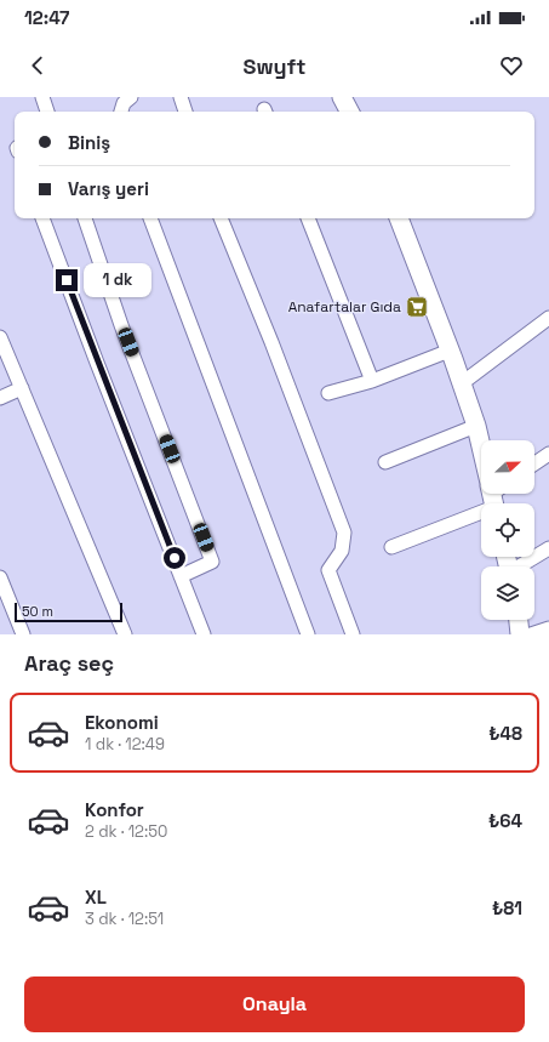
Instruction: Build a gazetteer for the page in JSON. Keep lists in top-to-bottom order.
{
  "places": {
    "supermarket": ["Anafartalar Gıda"]
  },
  "scale_bar": "50 m",
  "north": "right",
  "page": {
    "status": "12:47",
    "header": "Swyft",
    "banner": ["Biniş", "Varış yeri"],
    "bubble": "1 dk",
    "scale": "50 m",
    "heading": "Araç seç",
    "list": [
      {
        "name": "Ekonomi",
        "note": "1 dk · 12:49",
        "value": "₺48"
      },
      {
        "name": "Konfor",
        "note": "2 dk · 12:50",
        "value": "₺64"
      },
      {
        "name": "XL",
        "note": "3 dk · 12:51",
        "value": "₺81"
      }
    ],
    "buttons": "Onayla"
  }
}
